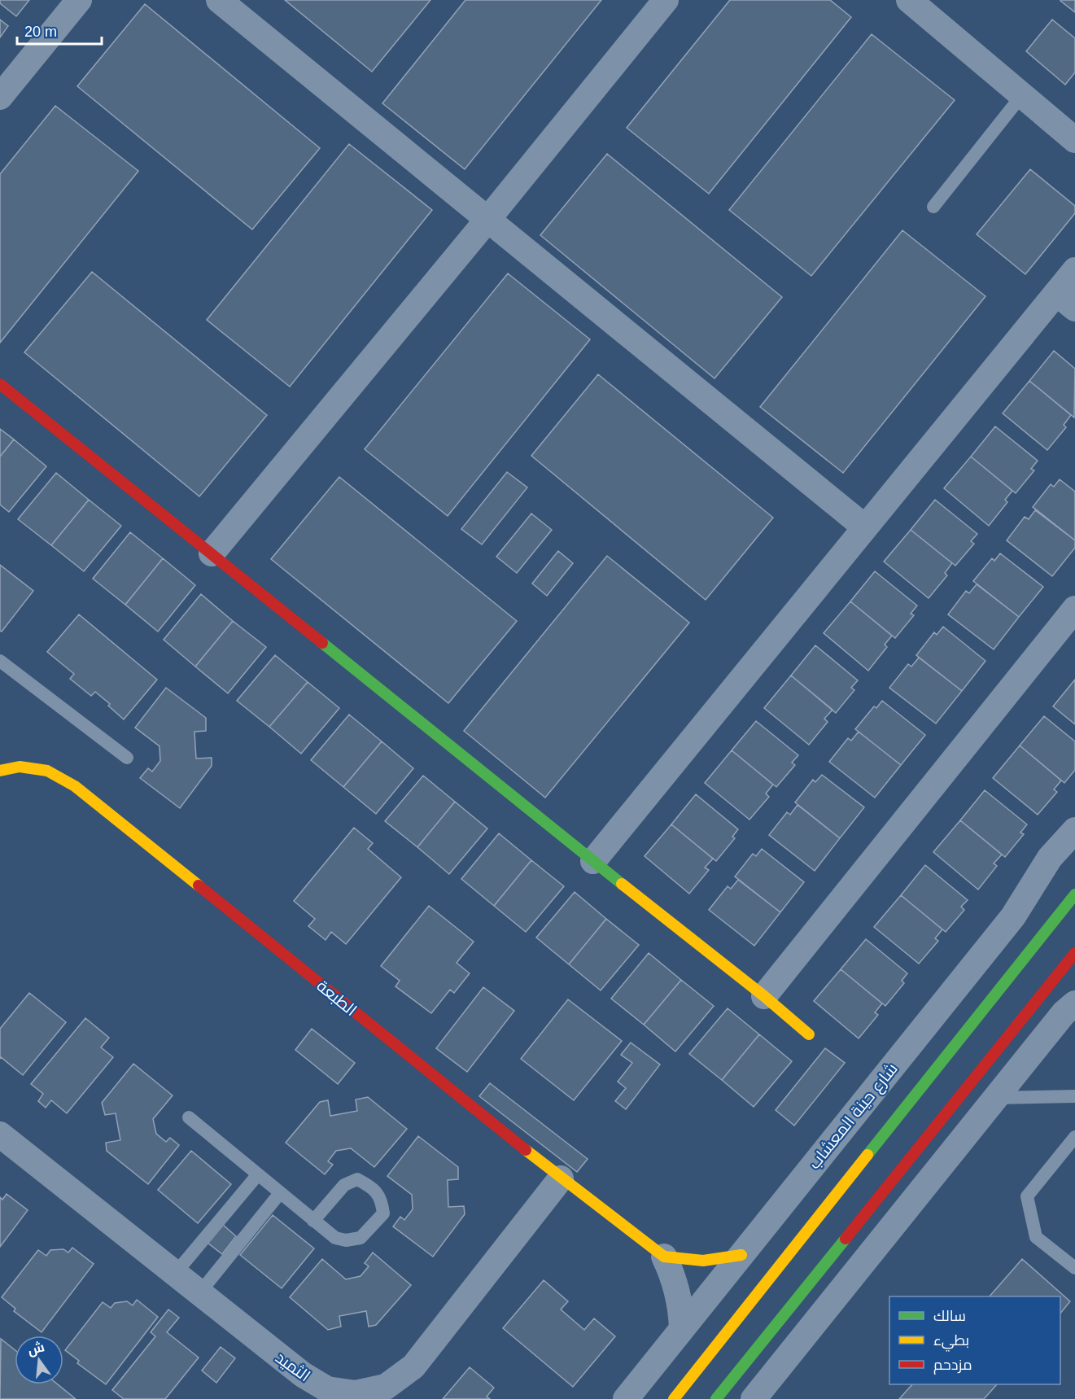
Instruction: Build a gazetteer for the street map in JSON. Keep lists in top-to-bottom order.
{
  "streets": {
    "street": ["الطبعة", "شارع حينة المعشاب", "الثميد"]
  },
  "crossings": [
    ["الطبعة", "شارع حينة المعشاب"],
    ["الطبعة", "الثميد"]
  ],
  "legend": ["سالك", "بطيء", "مزدحم"],
  "scale_bar": "20 m",
  "north": "top"
}
